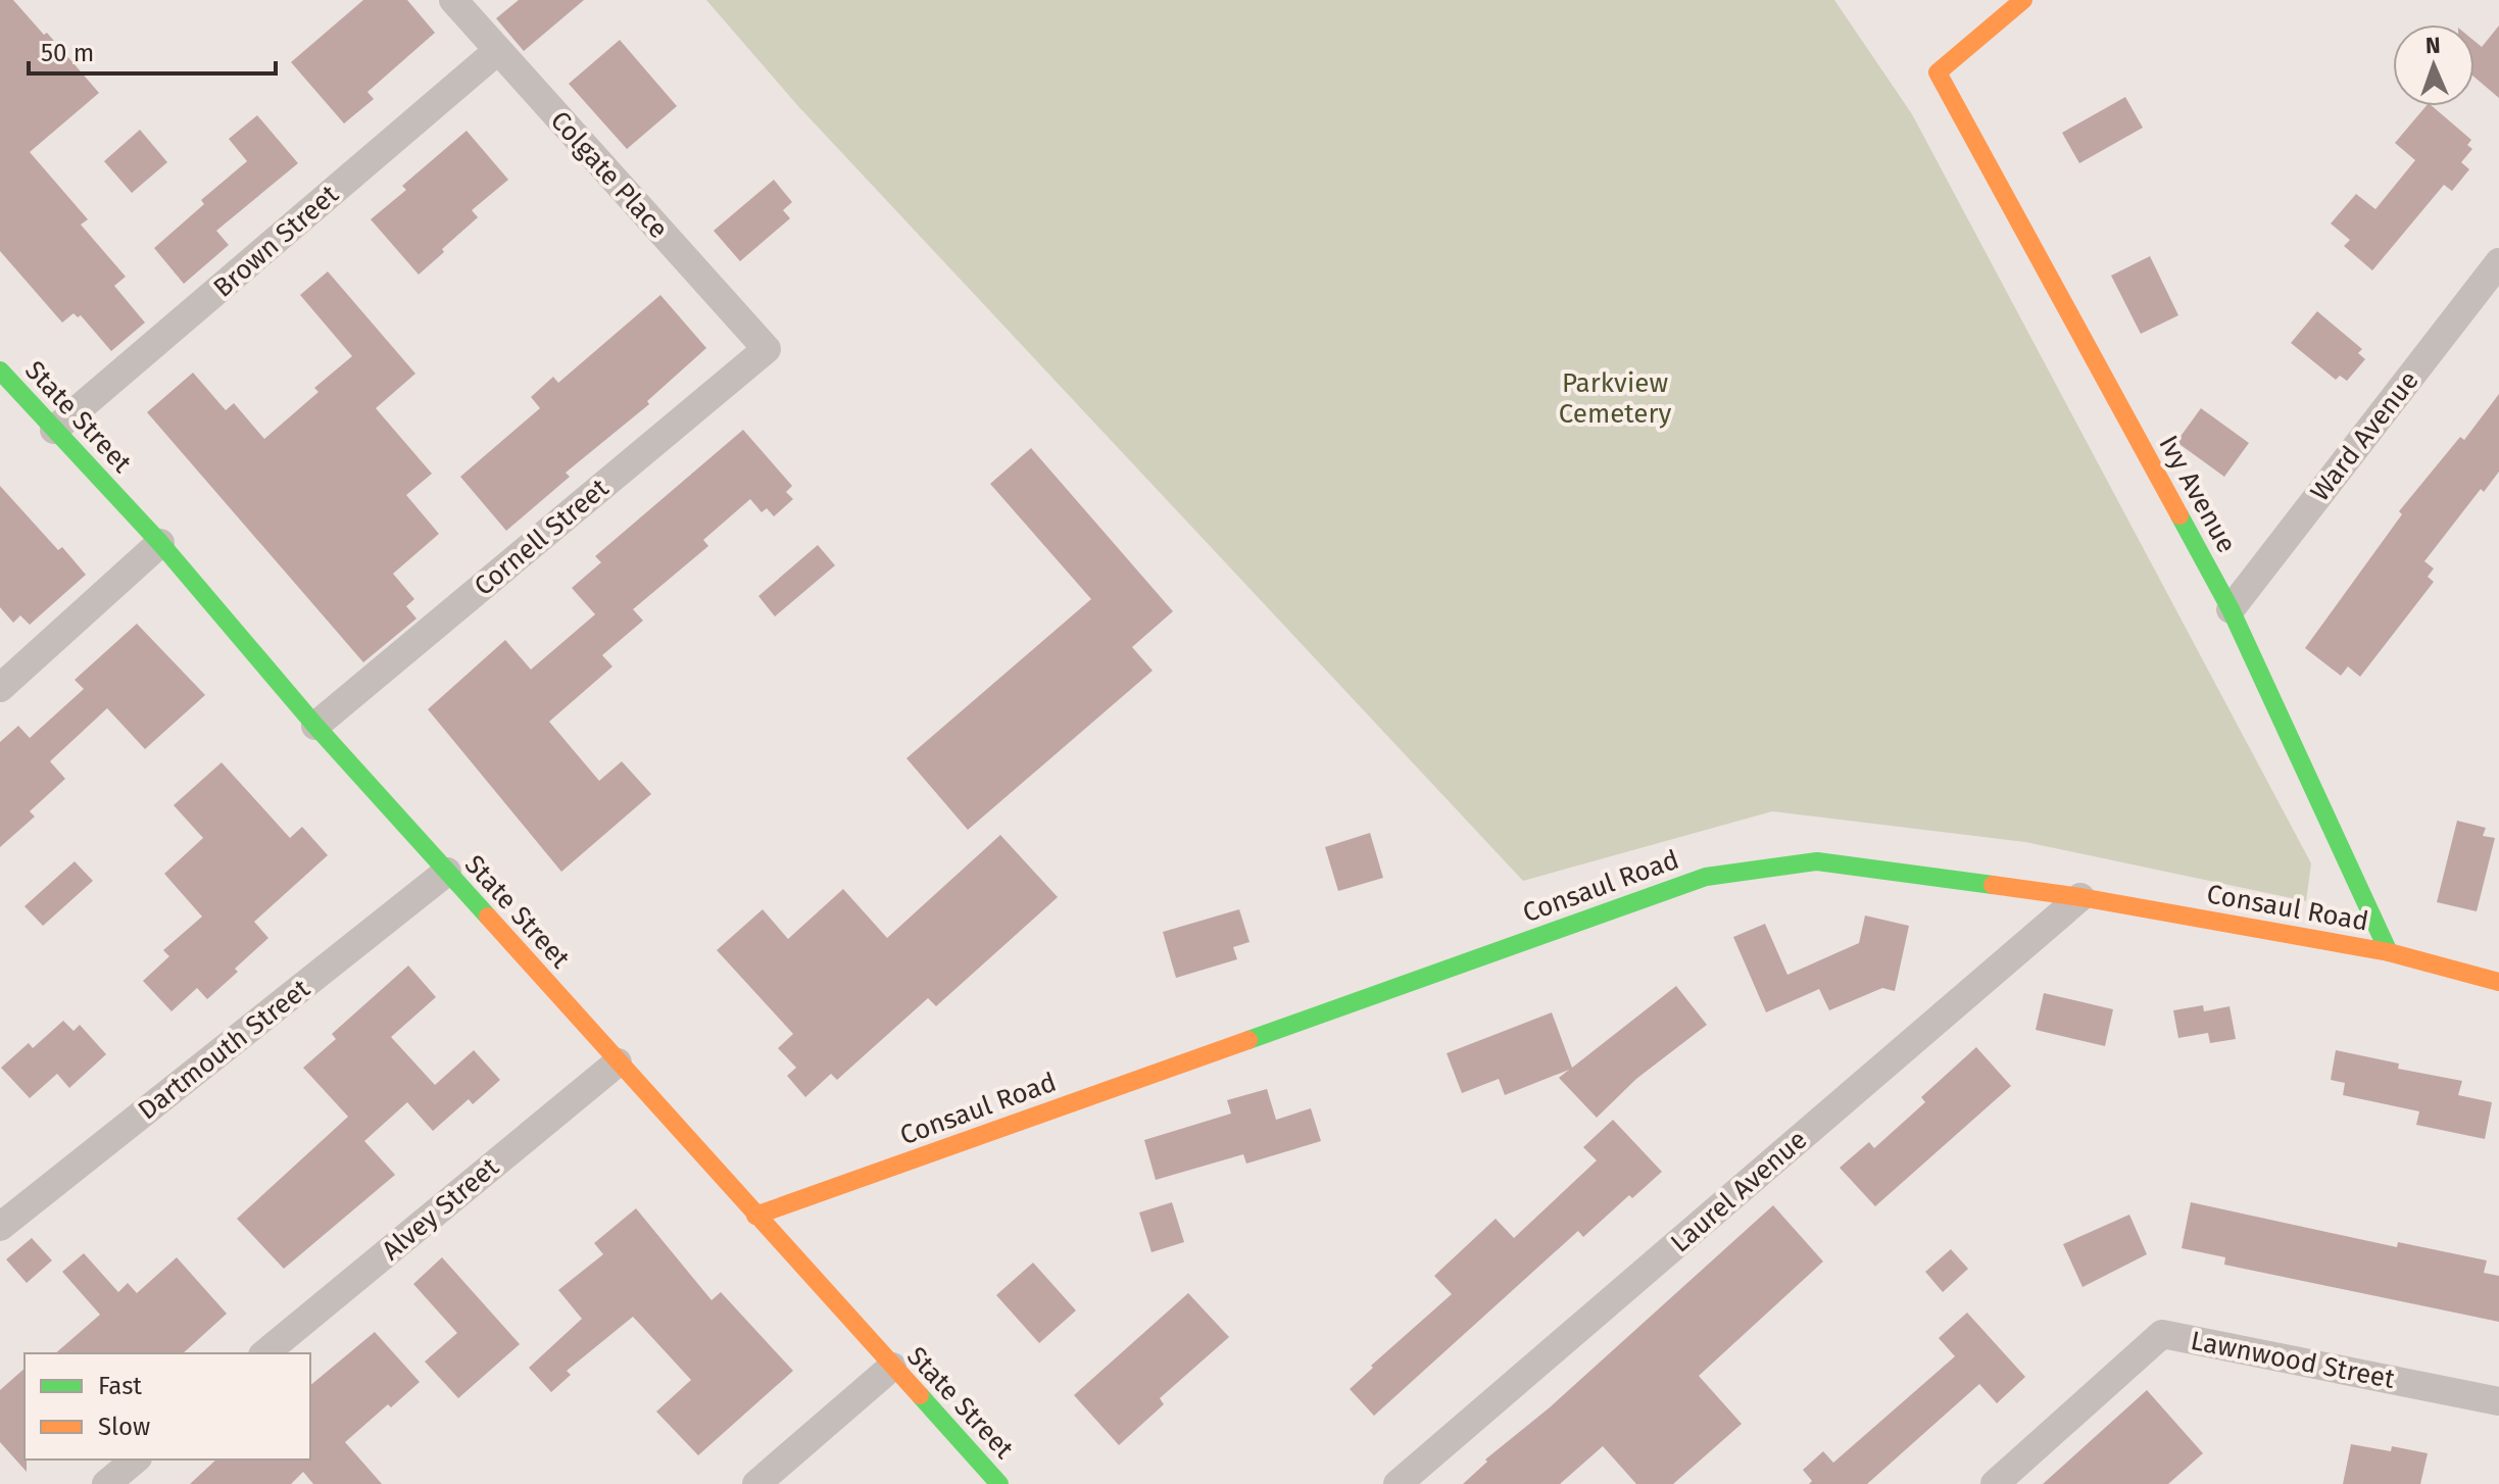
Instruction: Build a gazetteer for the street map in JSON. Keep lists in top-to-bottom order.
{
  "streets": {
    "street": [
      "Colgate Place",
      "Brown Street",
      "State Street",
      "Ward Avenue",
      "Ivy Avenue",
      "Cornell Street",
      "Consaul Road",
      "Dartmouth Street",
      "Laurel Avenue",
      "Alvey Street",
      "Lawnwood Street"
    ]
  },
  "crossings": [
    ["Colgate Place", "Brown Street"],
    ["Colgate Place", "Cornell Street"],
    ["Brown Street", "State Street"],
    ["State Street", "Cornell Street"],
    ["State Street", "Consaul Road"],
    ["State Street", "Dartmouth Street"],
    ["State Street", "Alvey Street"],
    ["Ward Avenue", "Ivy Avenue"],
    ["Ivy Avenue", "Consaul Road"],
    ["Consaul Road", "Laurel Avenue"]
  ],
  "parks": ["Parkview Cemetery"],
  "legend": ["Fast", "Slow"],
  "scale_bar": "50 m",
  "north": "top"
}
